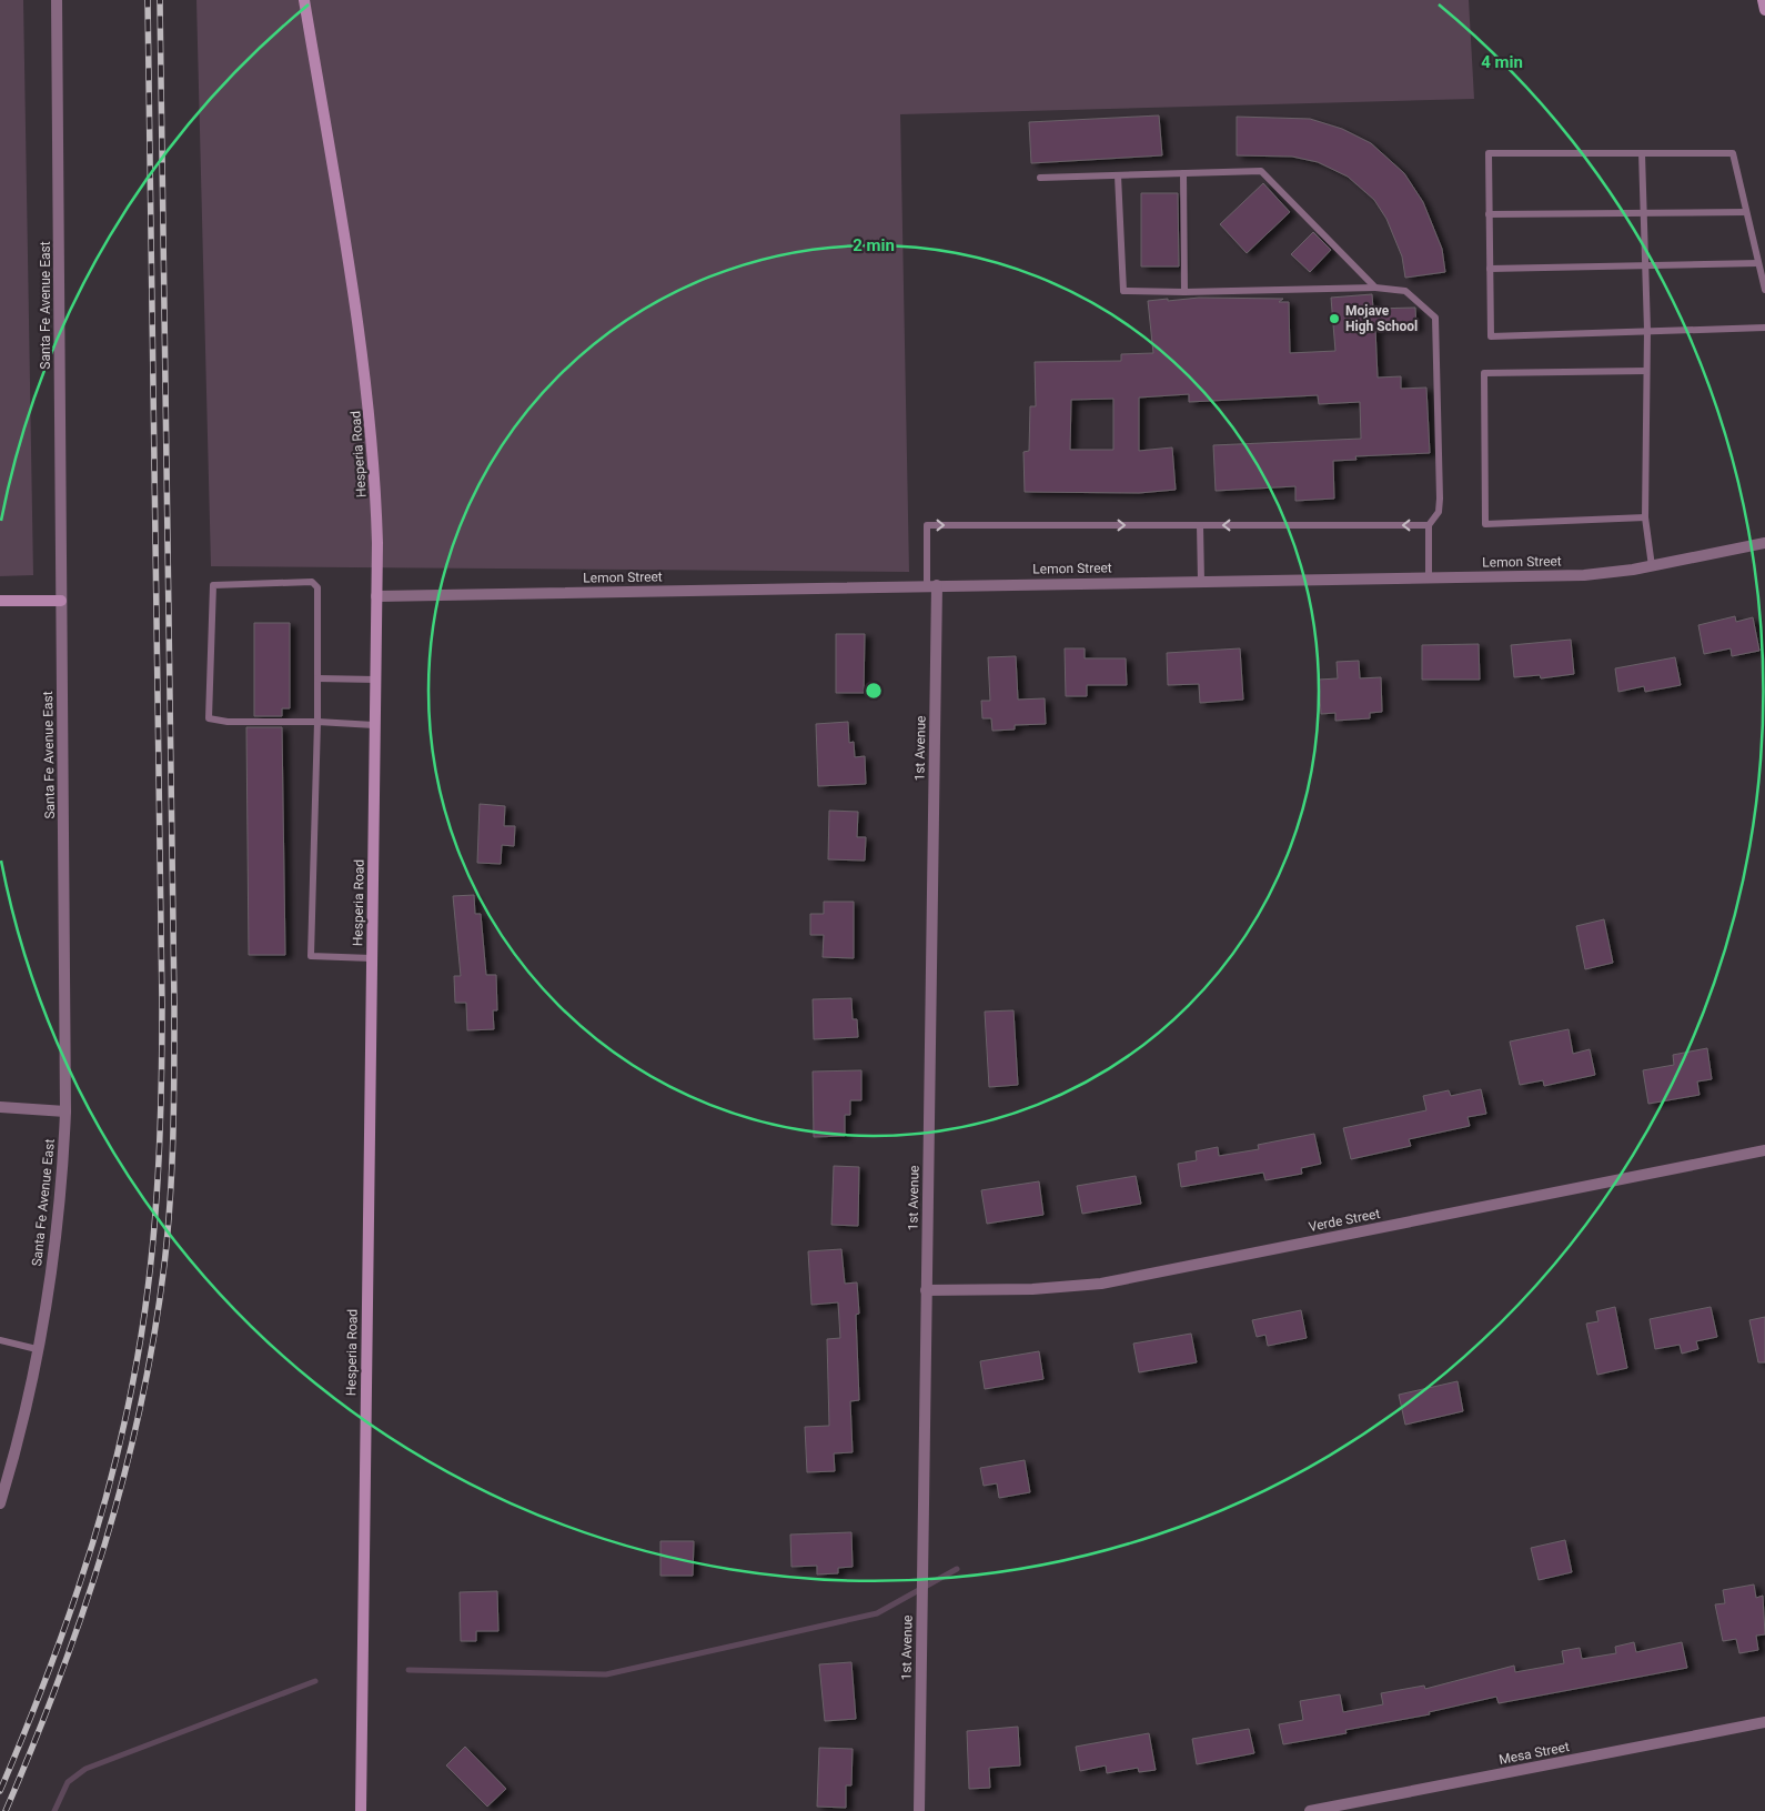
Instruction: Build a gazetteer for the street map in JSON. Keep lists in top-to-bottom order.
{
  "streets": {
    "main road": ["Hesperia Road"],
    "street": [
      "Santa Fe Avenue East",
      "Lemon Street",
      "1st Avenue",
      "Verde Street",
      "Mesa Street"
    ]
  },
  "crossings": [
    ["Hesperia Road", "Lemon Street"],
    ["Lemon Street", "1st Avenue"],
    ["1st Avenue", "Verde Street"]
  ],
  "places": ["Mojave High School"],
  "rings": ["4 min", "2 min"]
}
